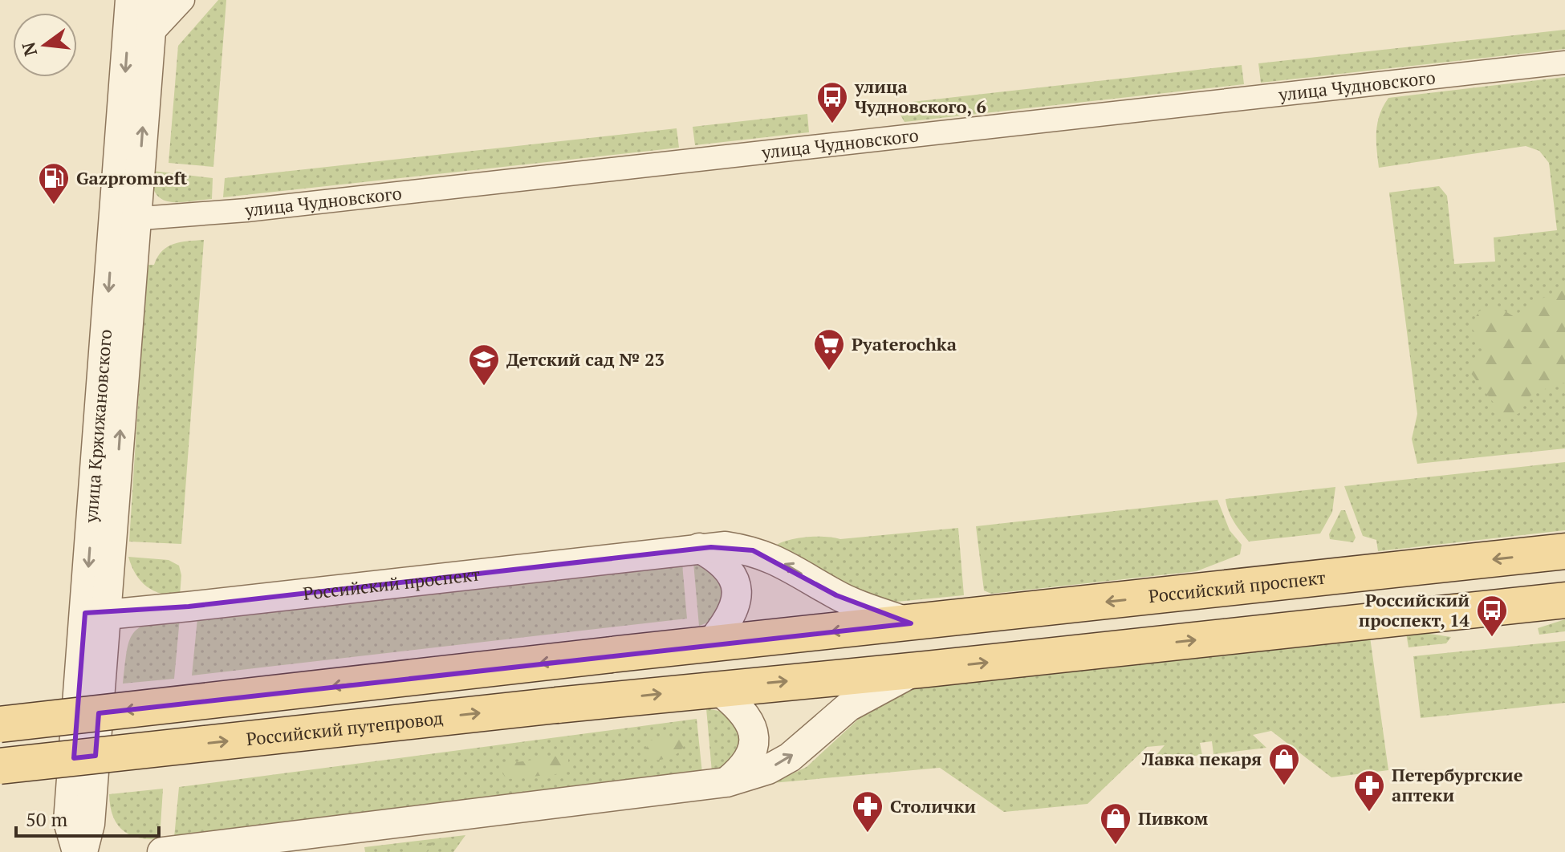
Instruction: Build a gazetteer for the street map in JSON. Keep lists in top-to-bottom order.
{
  "streets": {
    "main road": ["Российский проспект", "Российский путепровод"],
    "street": ["улица Чудновского", "улица Кржижановского"]
  },
  "crossings": [
    ["улица Чудновского", "улица Кржижановского"],
    ["улица Кржижановского", "Российский проспект"]
  ],
  "one_way": ["Российский проспект"],
  "places": {
    "bus stop": ["улица Чудновского, 6", "Российский проспект, 14"],
    "fuel station": ["Gazpromneft"],
    "supermarket": ["Pyaterochka"],
    "school or university": ["Детский сад № 23"],
    "shop": ["Лавка пекаря", "Пивком"],
    "pharmacy": ["Петербургские аптеки", "Столички"]
  },
  "scale_bar": "50 m",
  "north": "left"
}
